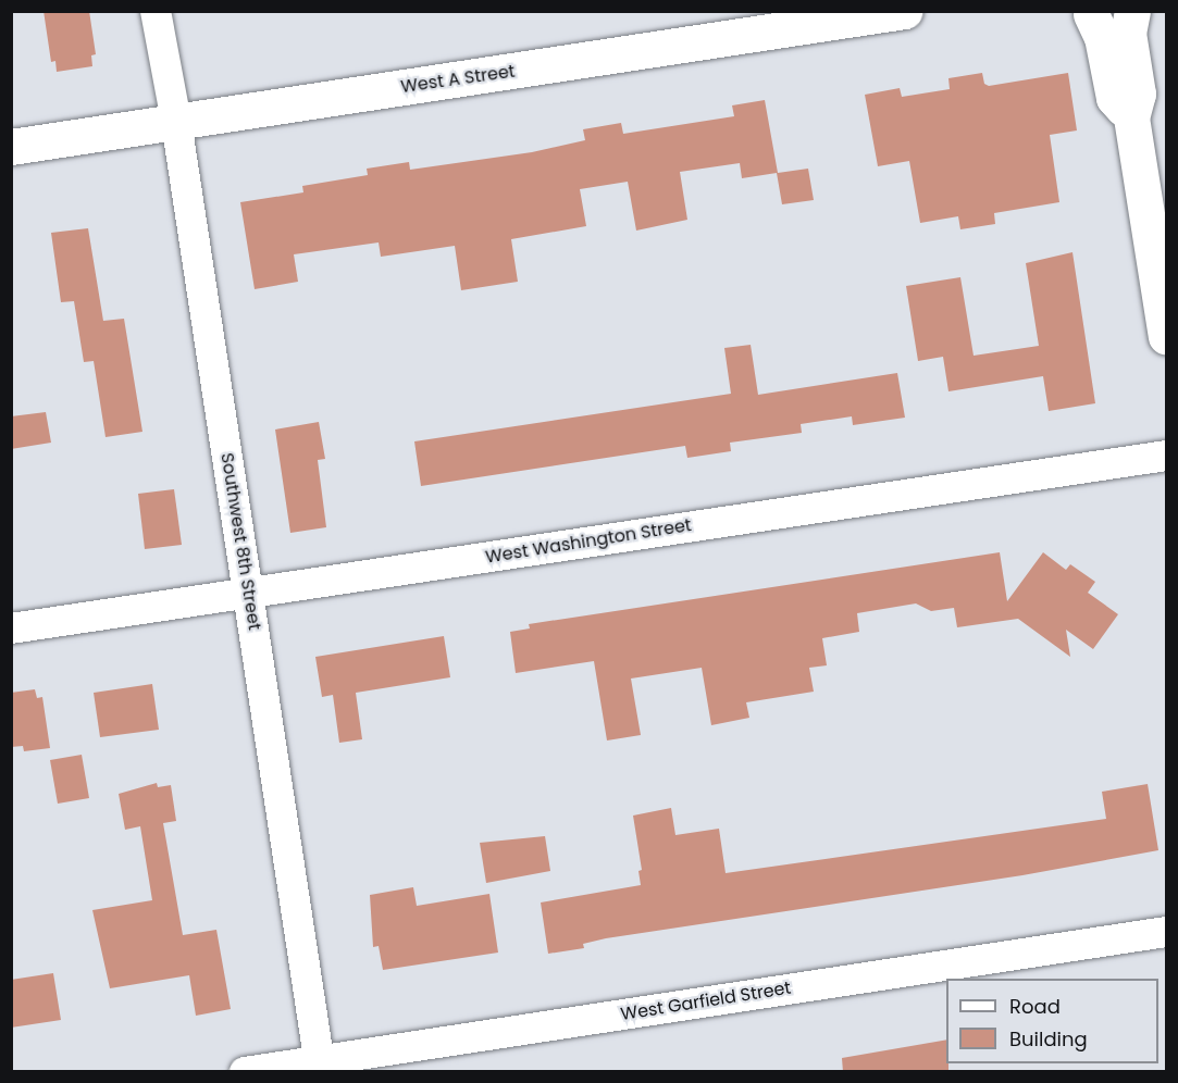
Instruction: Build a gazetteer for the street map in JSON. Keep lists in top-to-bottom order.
{
  "streets": {
    "main road": ["West A Street"],
    "street": ["Southwest 8th Street", "West Washington Street", "West Garfield Street"]
  },
  "crossings": [
    ["West A Street", "Southwest 8th Street"],
    ["Southwest 8th Street", "West Washington Street"],
    ["Southwest 8th Street", "West Garfield Street"]
  ],
  "legend": ["Road", "Building"]
}
